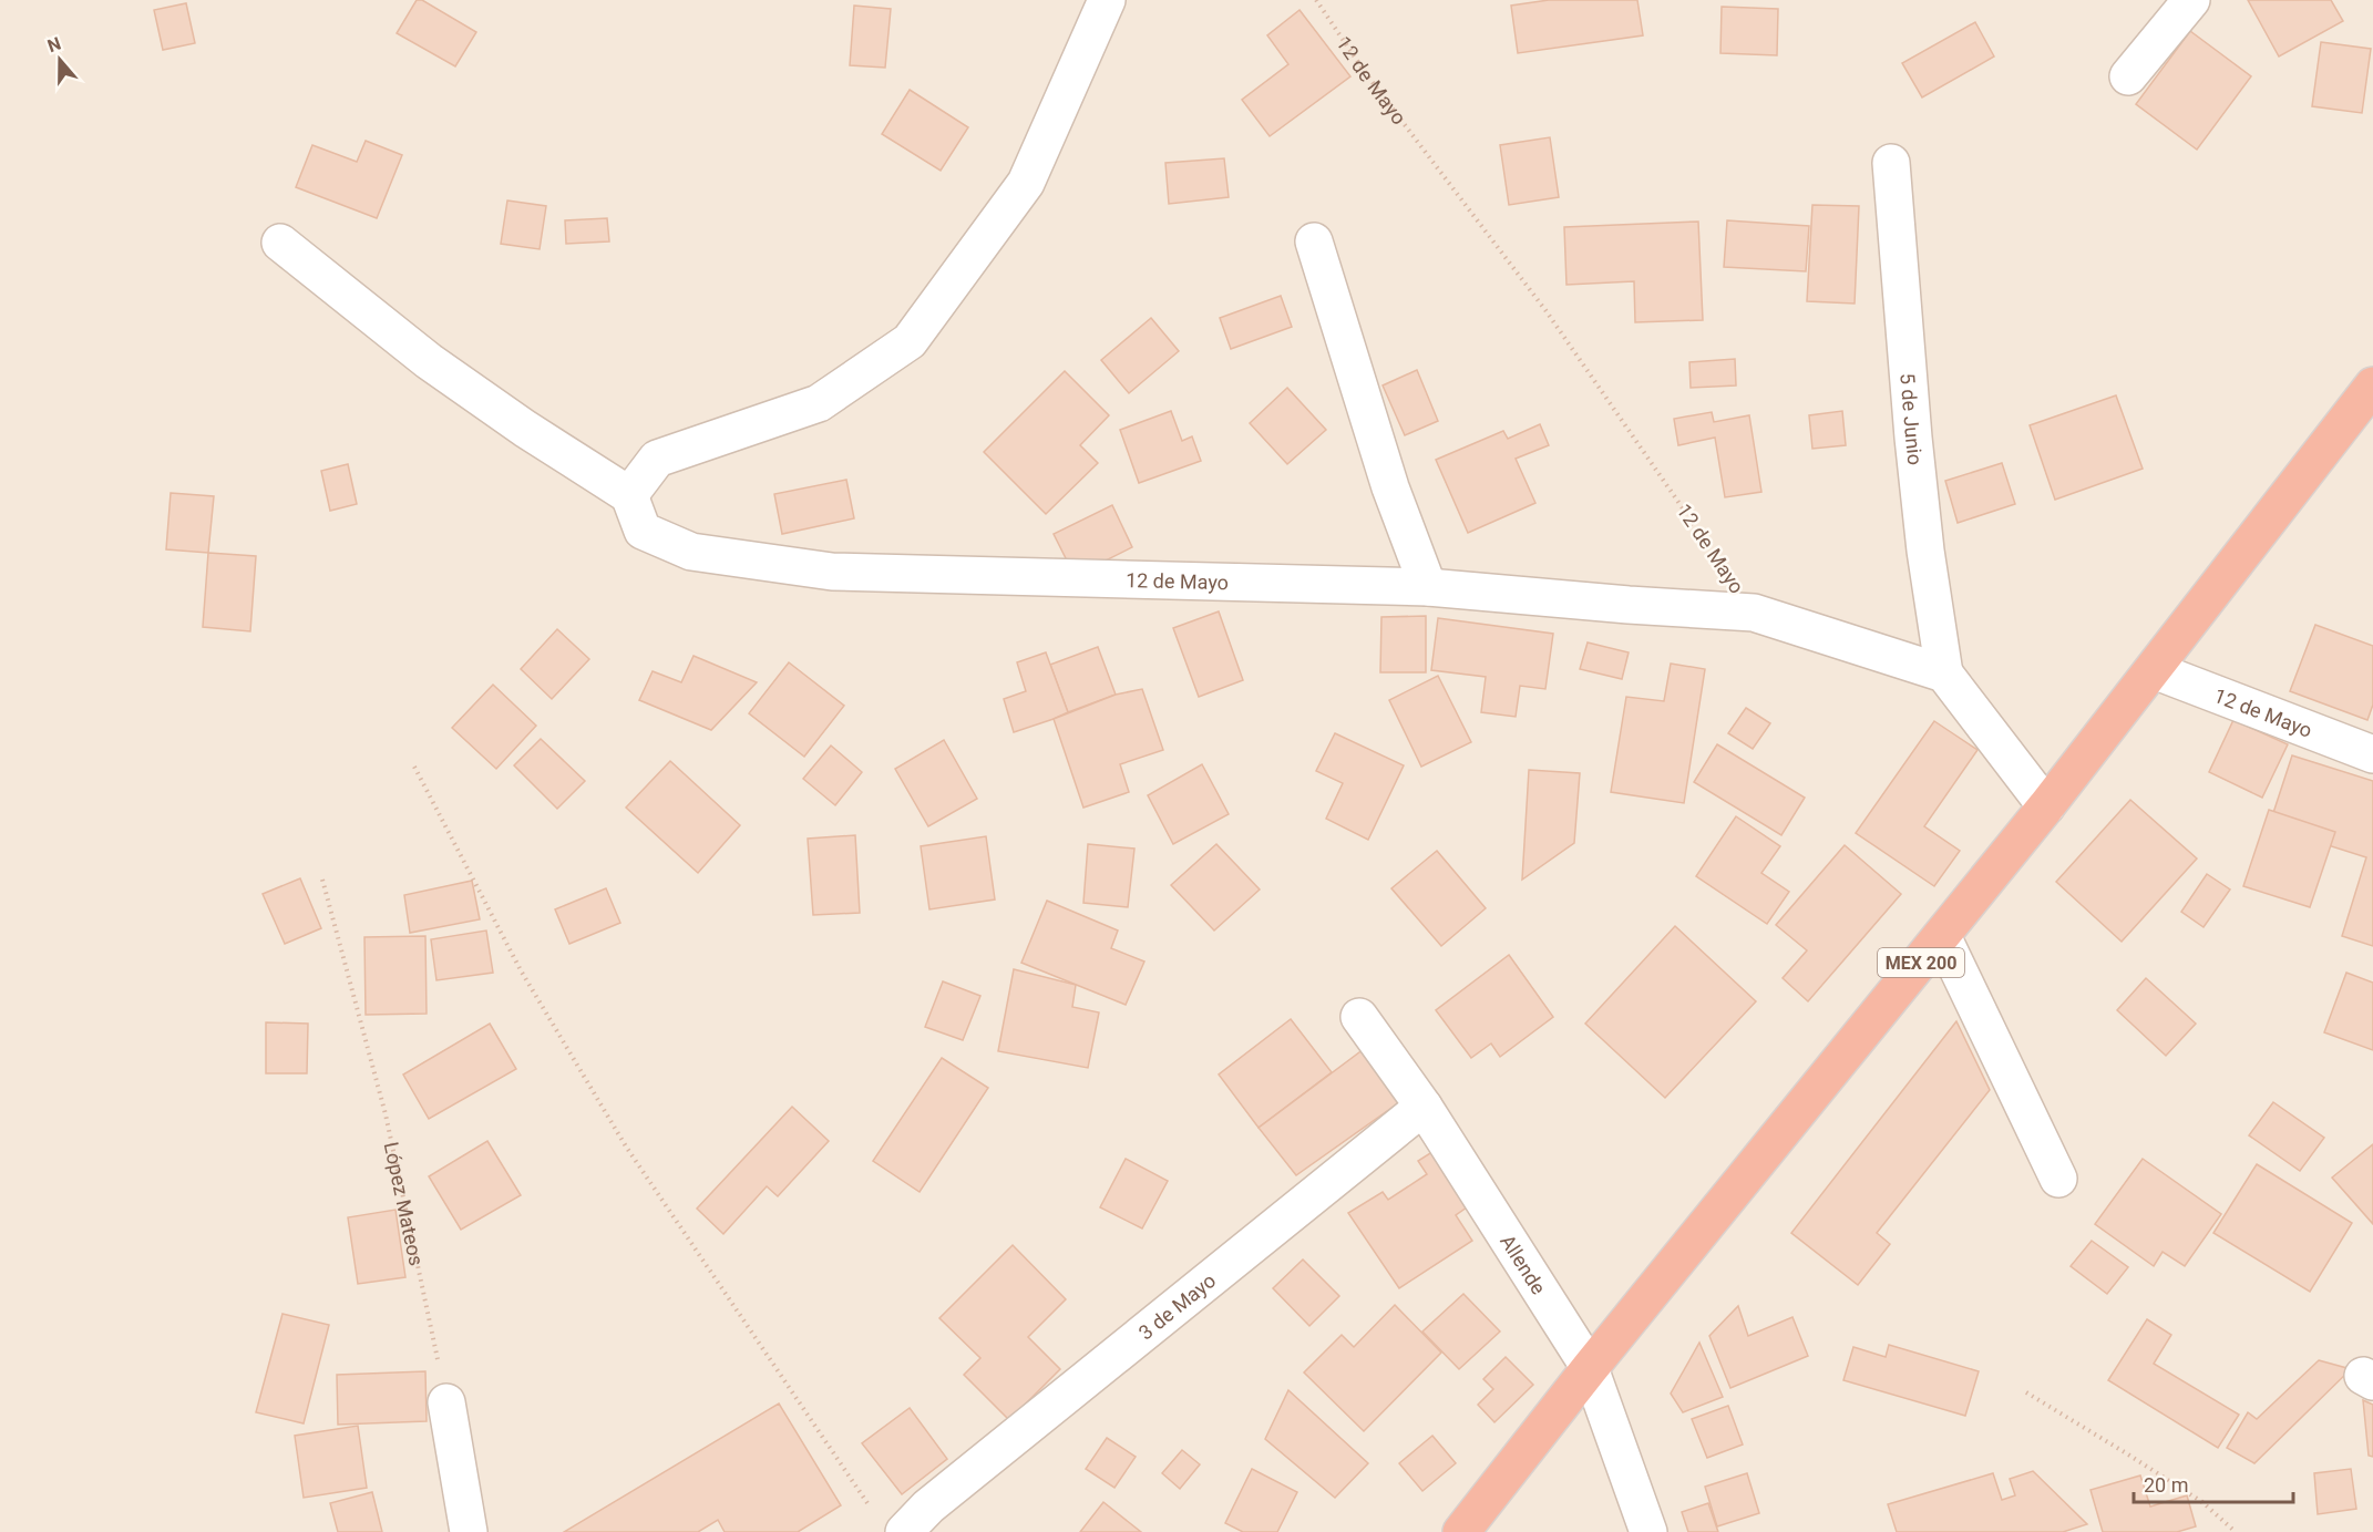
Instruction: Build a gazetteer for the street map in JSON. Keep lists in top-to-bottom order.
{
  "streets": {
    "highway": ["MEX 200"],
    "street": [
      "12 de Mayo",
      "5 de Junio",
      "Allende",
      "3 de Mayo"
    ],
    "path": ["López Mateos"]
  },
  "crossings": [
    ["12 de Mayo", "5 de Junio"],
    ["12 de Mayo", "MEX 200"],
    ["MEX 200", "Allende"],
    ["Allende", "3 de Mayo"]
  ],
  "scale_bar": "20 m",
  "north": "top"
}
